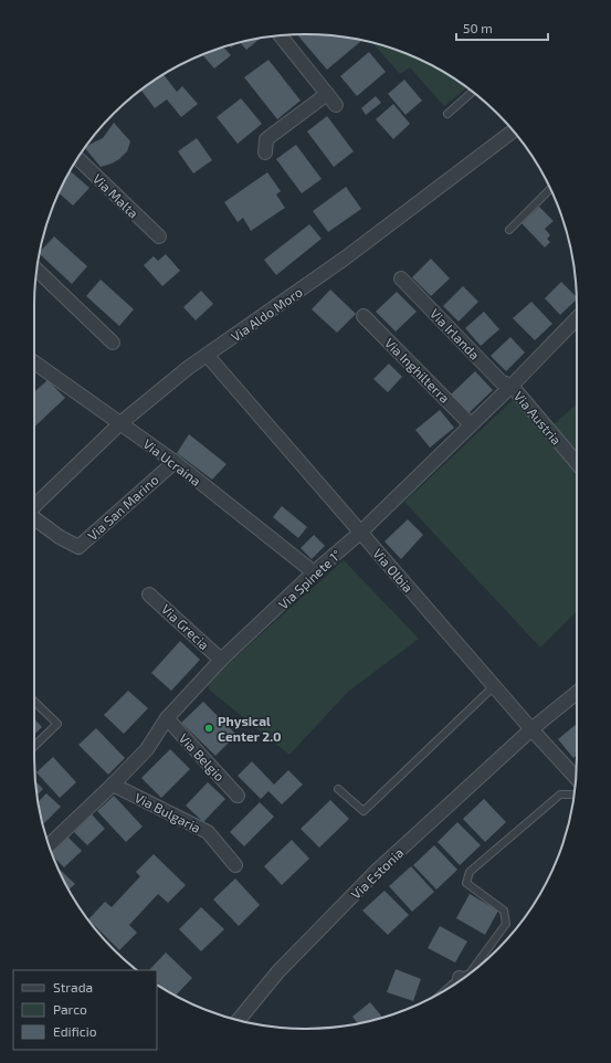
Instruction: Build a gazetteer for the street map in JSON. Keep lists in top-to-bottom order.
{
  "streets": {
    "street": [
      "Via Malta",
      "Via Aldo Moro",
      "Via Irlanda",
      "Via Inghilterra",
      "Via Austria",
      "Via Ucraina",
      "Via San Marino",
      "Via Olbia",
      "Via Spinete 1°",
      "Via Grecia",
      "Via Belgio",
      "Via Bulgaria",
      "Via Estonia"
    ]
  },
  "crossings": [
    ["Via Aldo Moro", "Via Ucraina"],
    ["Via Aldo Moro", "Via Olbia"],
    ["Via Irlanda", "Via Austria"],
    ["Via Irlanda", "Via Spinete 1°"],
    ["Via Inghilterra", "Via Spinete 1°"],
    ["Via Austria", "Via Spinete 1°"],
    ["Via Ucraina", "Via San Marino"],
    ["Via Ucraina", "Via Spinete 1°"],
    ["Via Olbia", "Via Spinete 1°"],
    ["Via Olbia", "Via Estonia"],
    ["Via Spinete 1°", "Via Grecia"],
    ["Via Spinete 1°", "Via Belgio"],
    ["Via Spinete 1°", "Via Bulgaria"]
  ],
  "places": ["Physical Center 2.0"],
  "legend": ["Strada", "Parco", "Edificio"],
  "scale_bar": "50 m"
}
